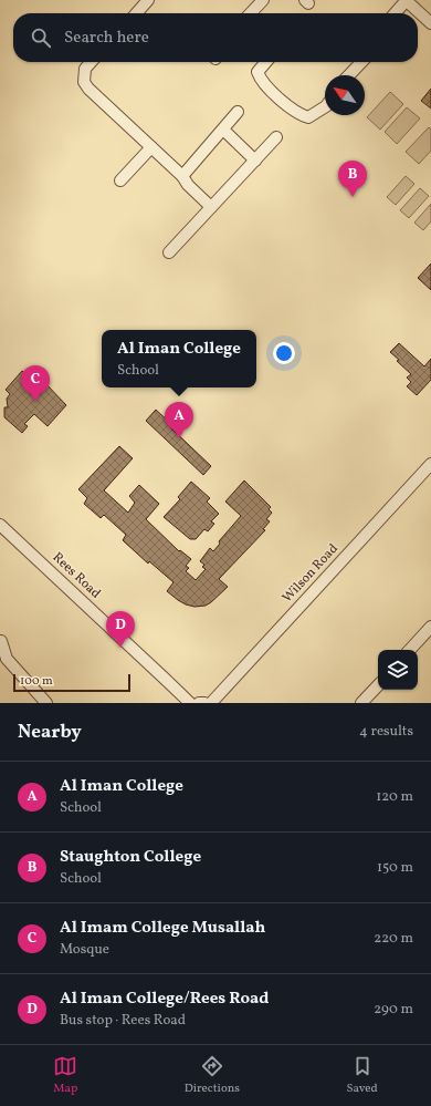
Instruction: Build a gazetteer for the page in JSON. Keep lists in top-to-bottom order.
{
  "streets": {
    "street": ["Wilson Road", "Rees Road"]
  },
  "scale_bar": "100 m",
  "north": "top left",
  "page": {
    "search": "Search here",
    "pins": [
      "B",
      "C",
      "A",
      "D"
    ],
    "popup": ["Al Iman College", "School"],
    "scale": "100 m",
    "heading": ["Nearby", "4 results"],
    "list": [
      {
        "mark": "A",
        "name": "Al Iman College",
        "note": "School",
        "value": "120 m"
      },
      {
        "mark": "B",
        "name": "Staughton College",
        "note": "School",
        "value": "150 m"
      },
      {
        "mark": "C",
        "name": "Al Imam College Musallah",
        "note": "Mosque",
        "value": "220 m"
      },
      {
        "mark": "D",
        "name": "Al Iman College/Rees Road",
        "note": "Bus stop · Rees Road",
        "value": "290 m"
      }
    ],
    "nav": ["Map", "Directions", "Saved"]
  }
}
